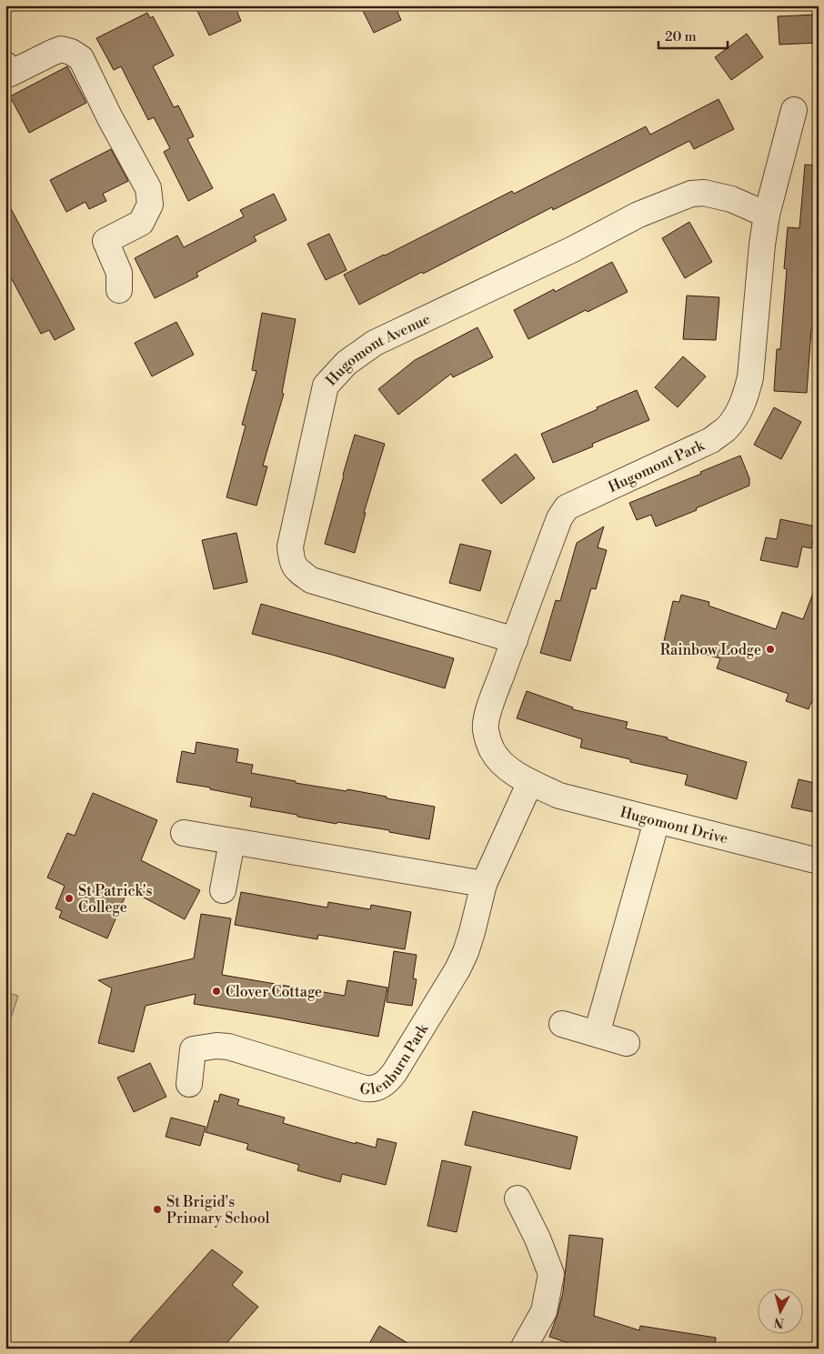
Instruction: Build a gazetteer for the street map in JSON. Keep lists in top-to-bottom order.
{
  "streets": {
    "street": [
      "Hugomont Avenue",
      "Hugomont Park",
      "Hugomont Drive",
      "Glenburn Park"
    ]
  },
  "crossings": [
    ["Hugomont Avenue", "Hugomont Park"],
    ["Hugomont Park", "Hugomont Drive"],
    ["Hugomont Park", "Glenburn Park"],
    ["Hugomont Drive", "Glenburn Park"]
  ],
  "places": [
    "Rainbow Lodge",
    "St Patrick's College",
    "Clover Cottage",
    "St Brigid's Primary School"
  ],
  "scale_bar": "20 m",
  "north": "bottom"
}
